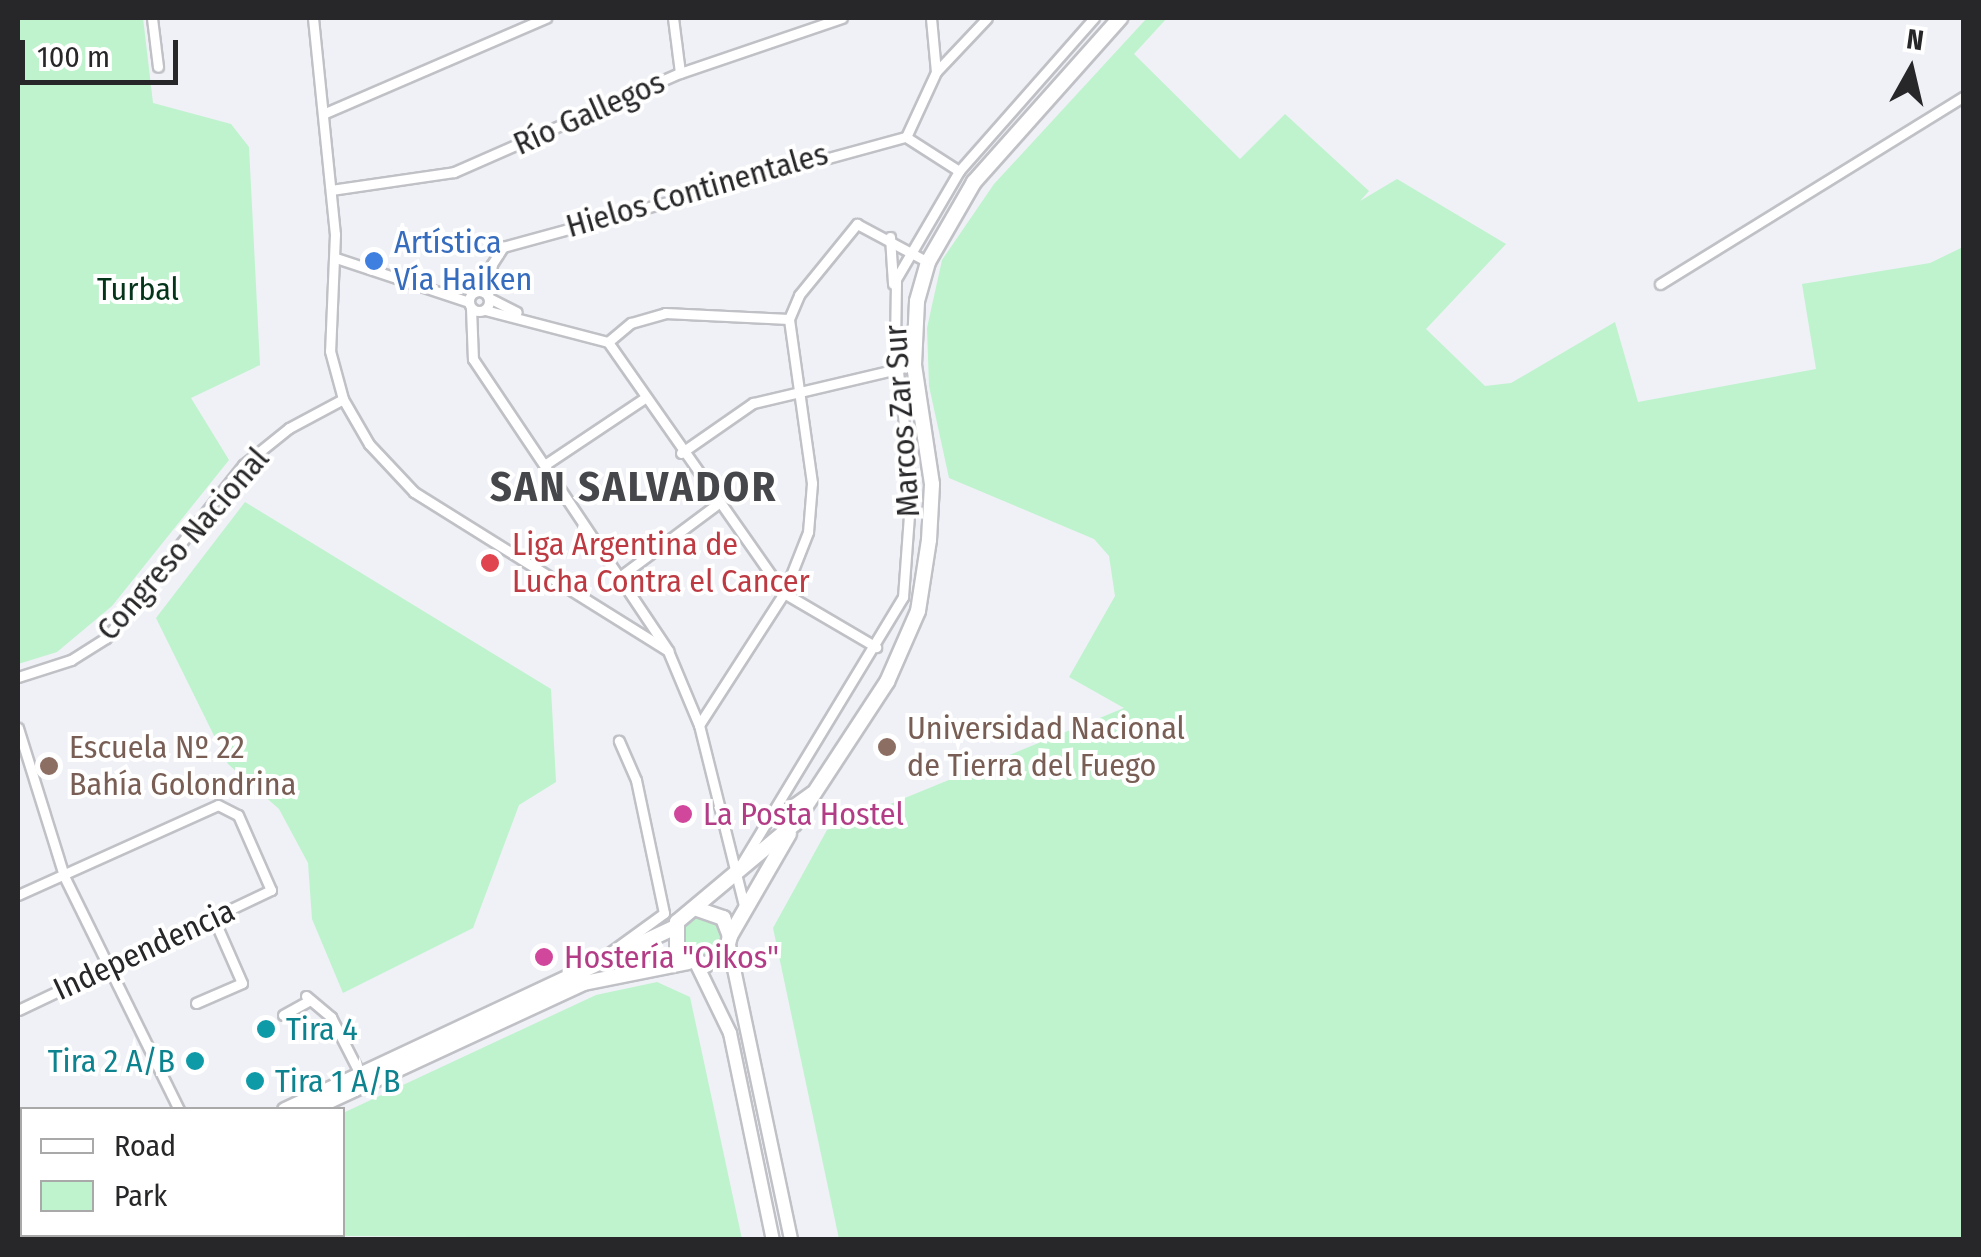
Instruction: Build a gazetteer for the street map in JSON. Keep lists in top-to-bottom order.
{
  "streets": {
    "street": [
      "Río Gallegos",
      "Hielos Continentales",
      "Marcos Zar Sur",
      "Congreso Nacional",
      "Independencia"
    ]
  },
  "districts": ["SAN SALVADOR"],
  "parks": ["Turbal"],
  "places": [
    "Artística Vía Haiken",
    "Liga Argentina de Lucha Contra el Cancer",
    "Universidad Nacional de Tierra del Fuego",
    "Escuela Nº 22 Bahía Golondrina",
    "La Posta Hostel",
    "Hostería \"Oikos\"",
    "Tira 4",
    "Tira 2 A/B",
    "Tira 1 A/B"
  ],
  "legend": ["Road", "Park"],
  "scale_bar": "100 m",
  "north": "top"
}
